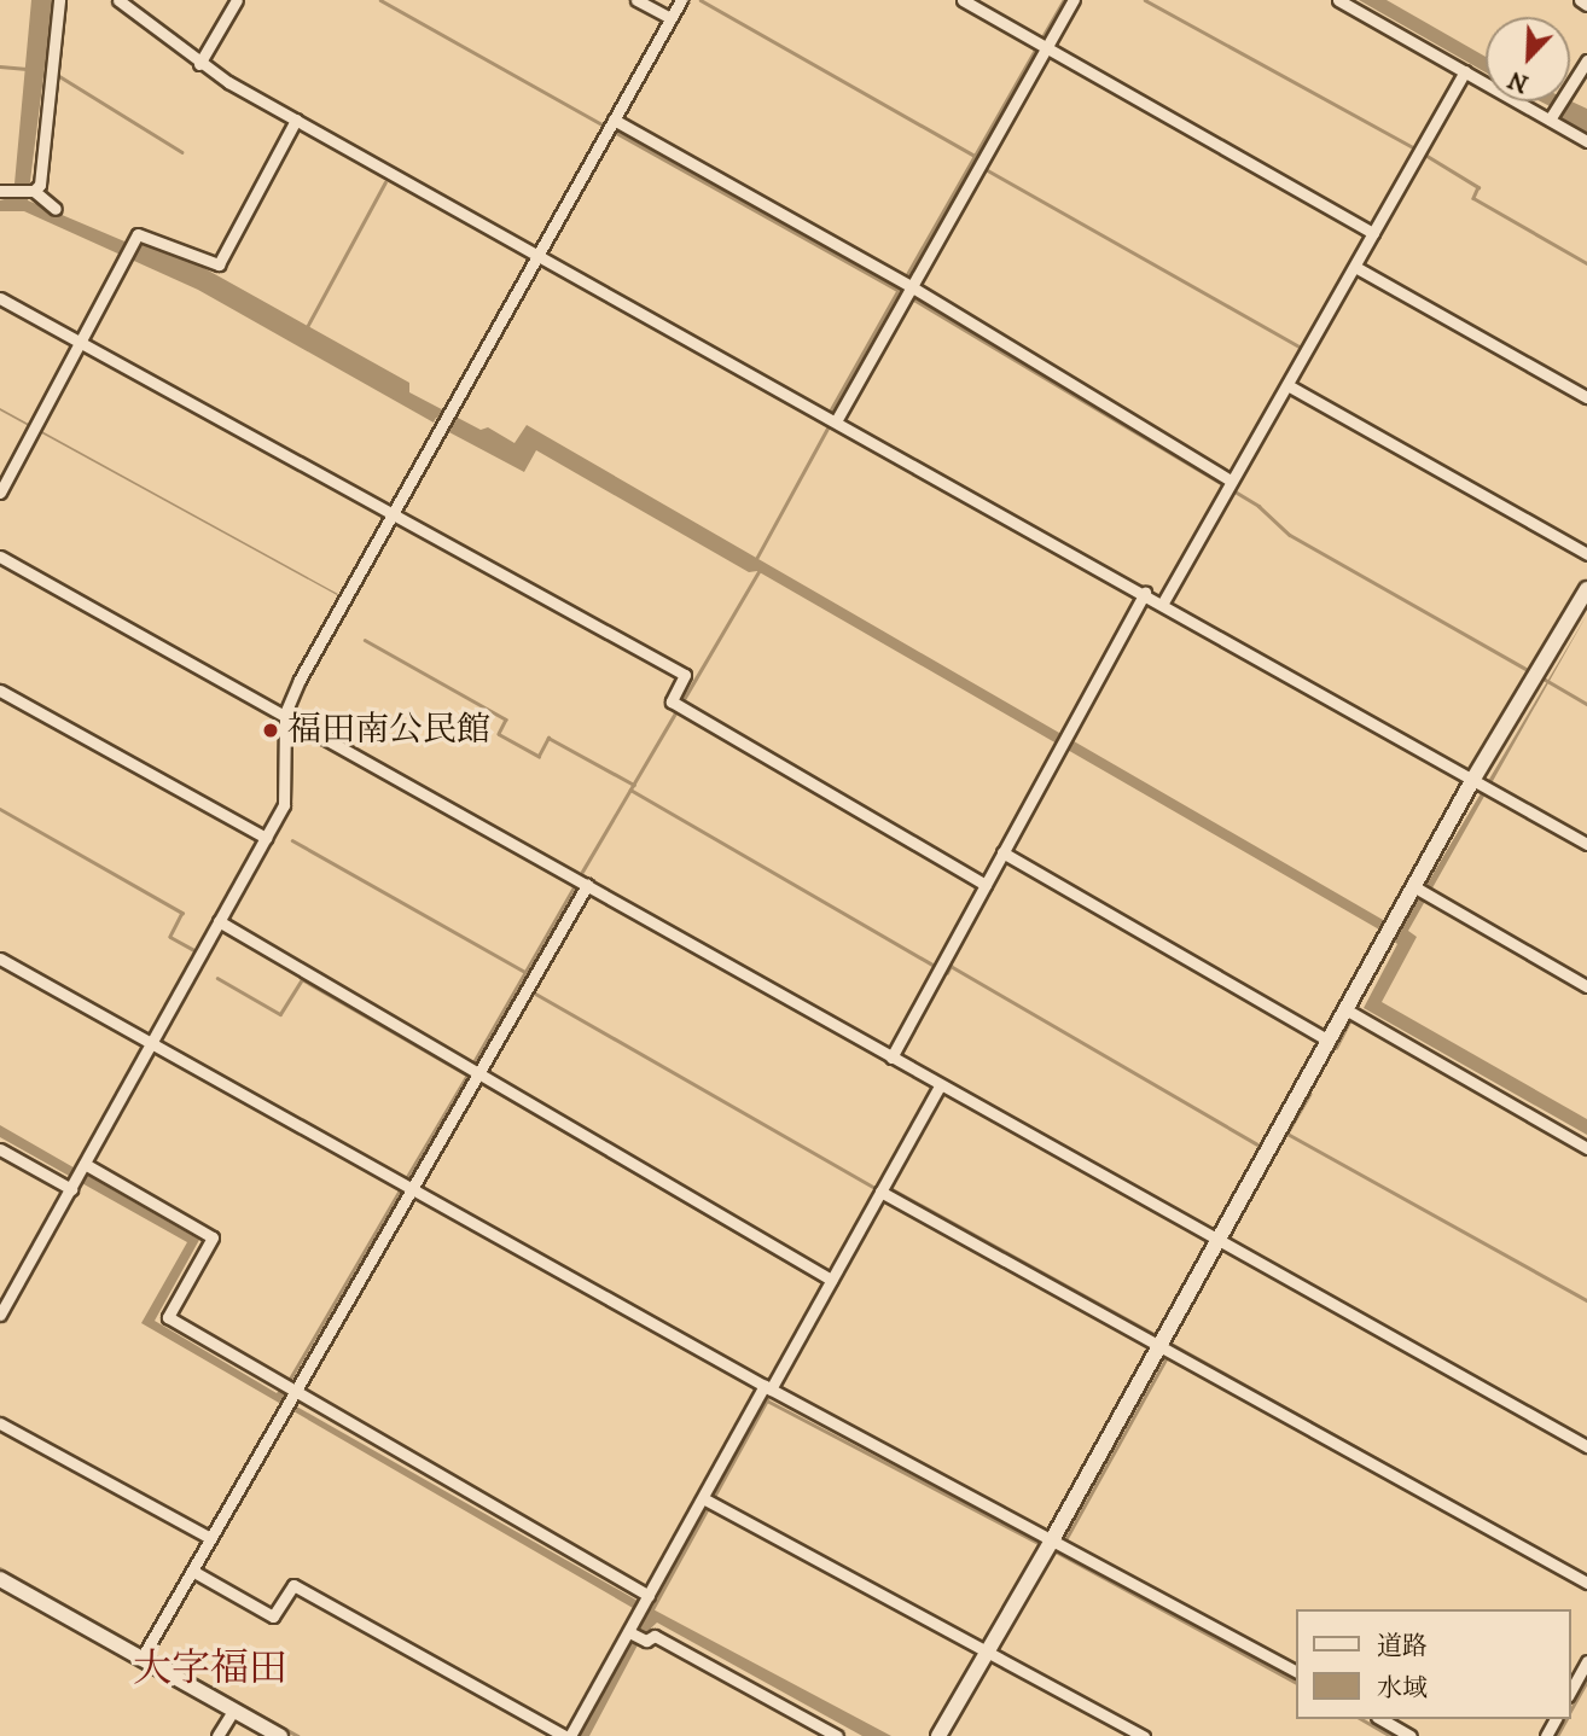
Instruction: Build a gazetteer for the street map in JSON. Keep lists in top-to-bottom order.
{
  "districts": ["大字福田"],
  "places": ["福田南公民館"],
  "legend": ["道路", "水域"],
  "north": "bottom left"
}
